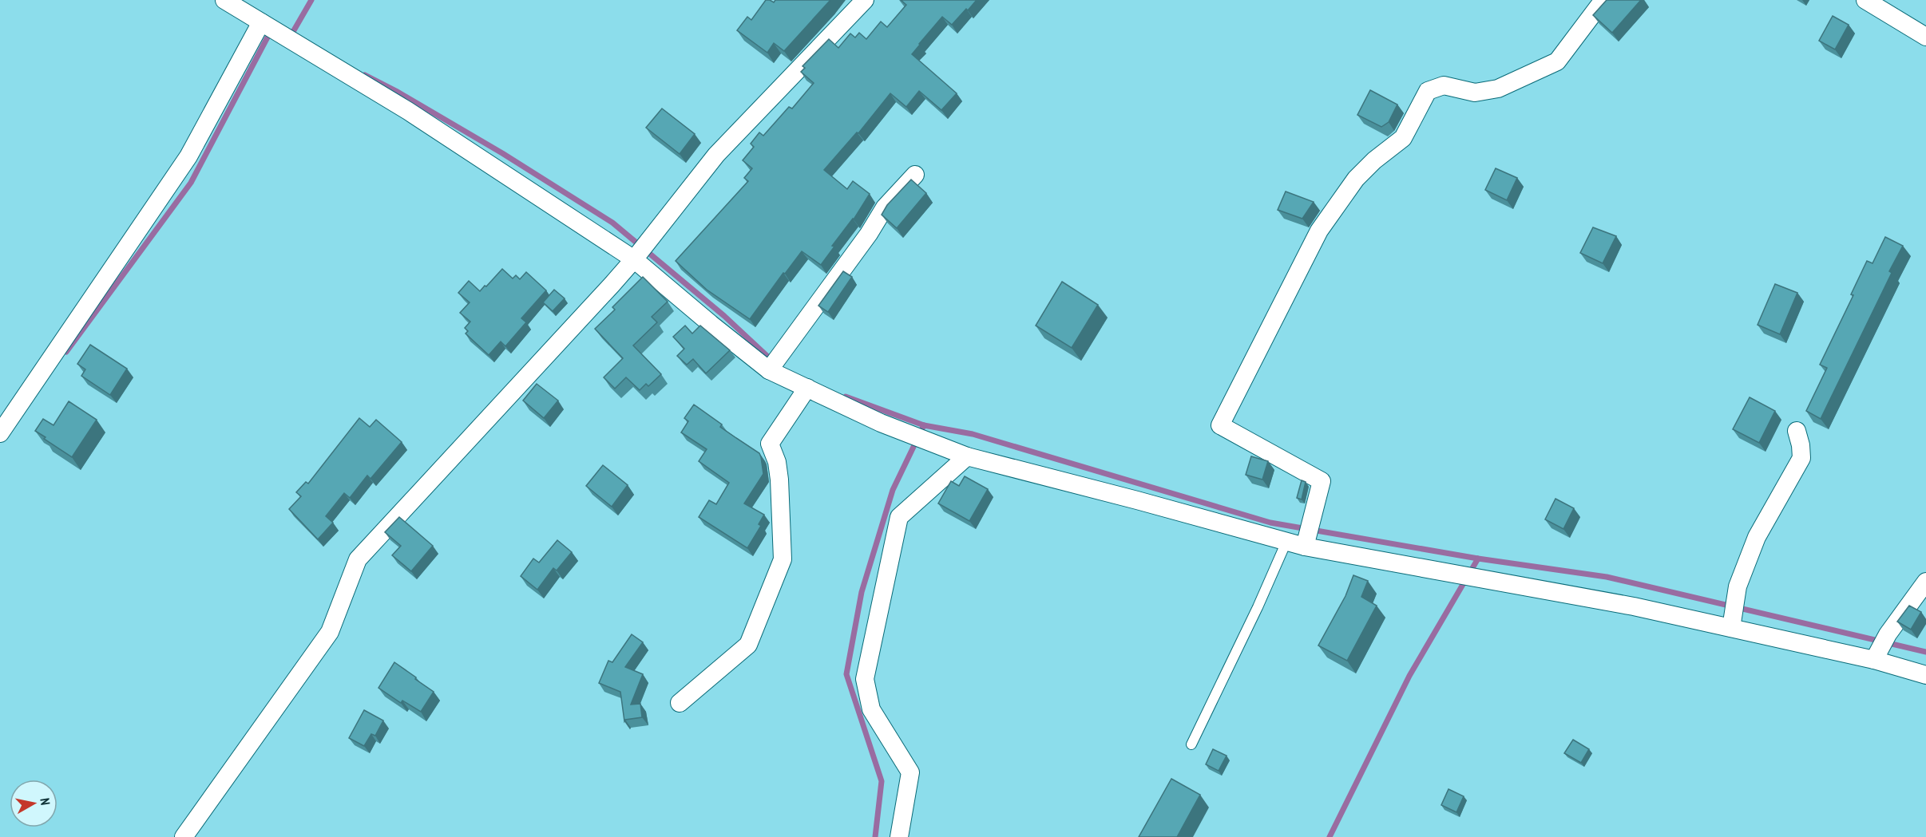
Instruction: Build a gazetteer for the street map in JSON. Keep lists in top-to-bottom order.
{
  "north": "right"
}
